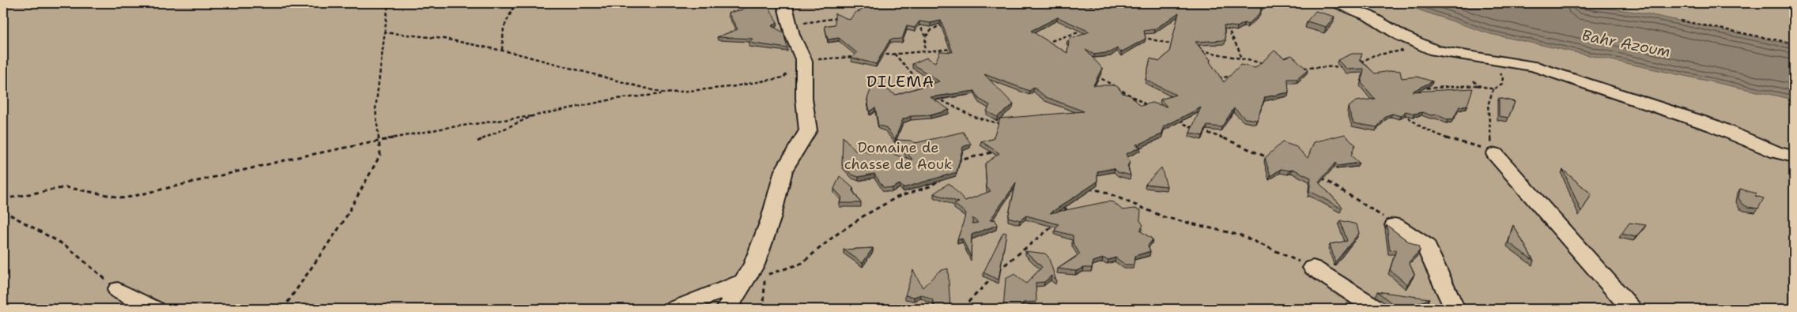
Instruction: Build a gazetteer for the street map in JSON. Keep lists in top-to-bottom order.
{
  "districts": ["DILEMA"],
  "water": ["Bahr Azoum"],
  "parks": ["Domaine de chasse de Aouk"]
}
